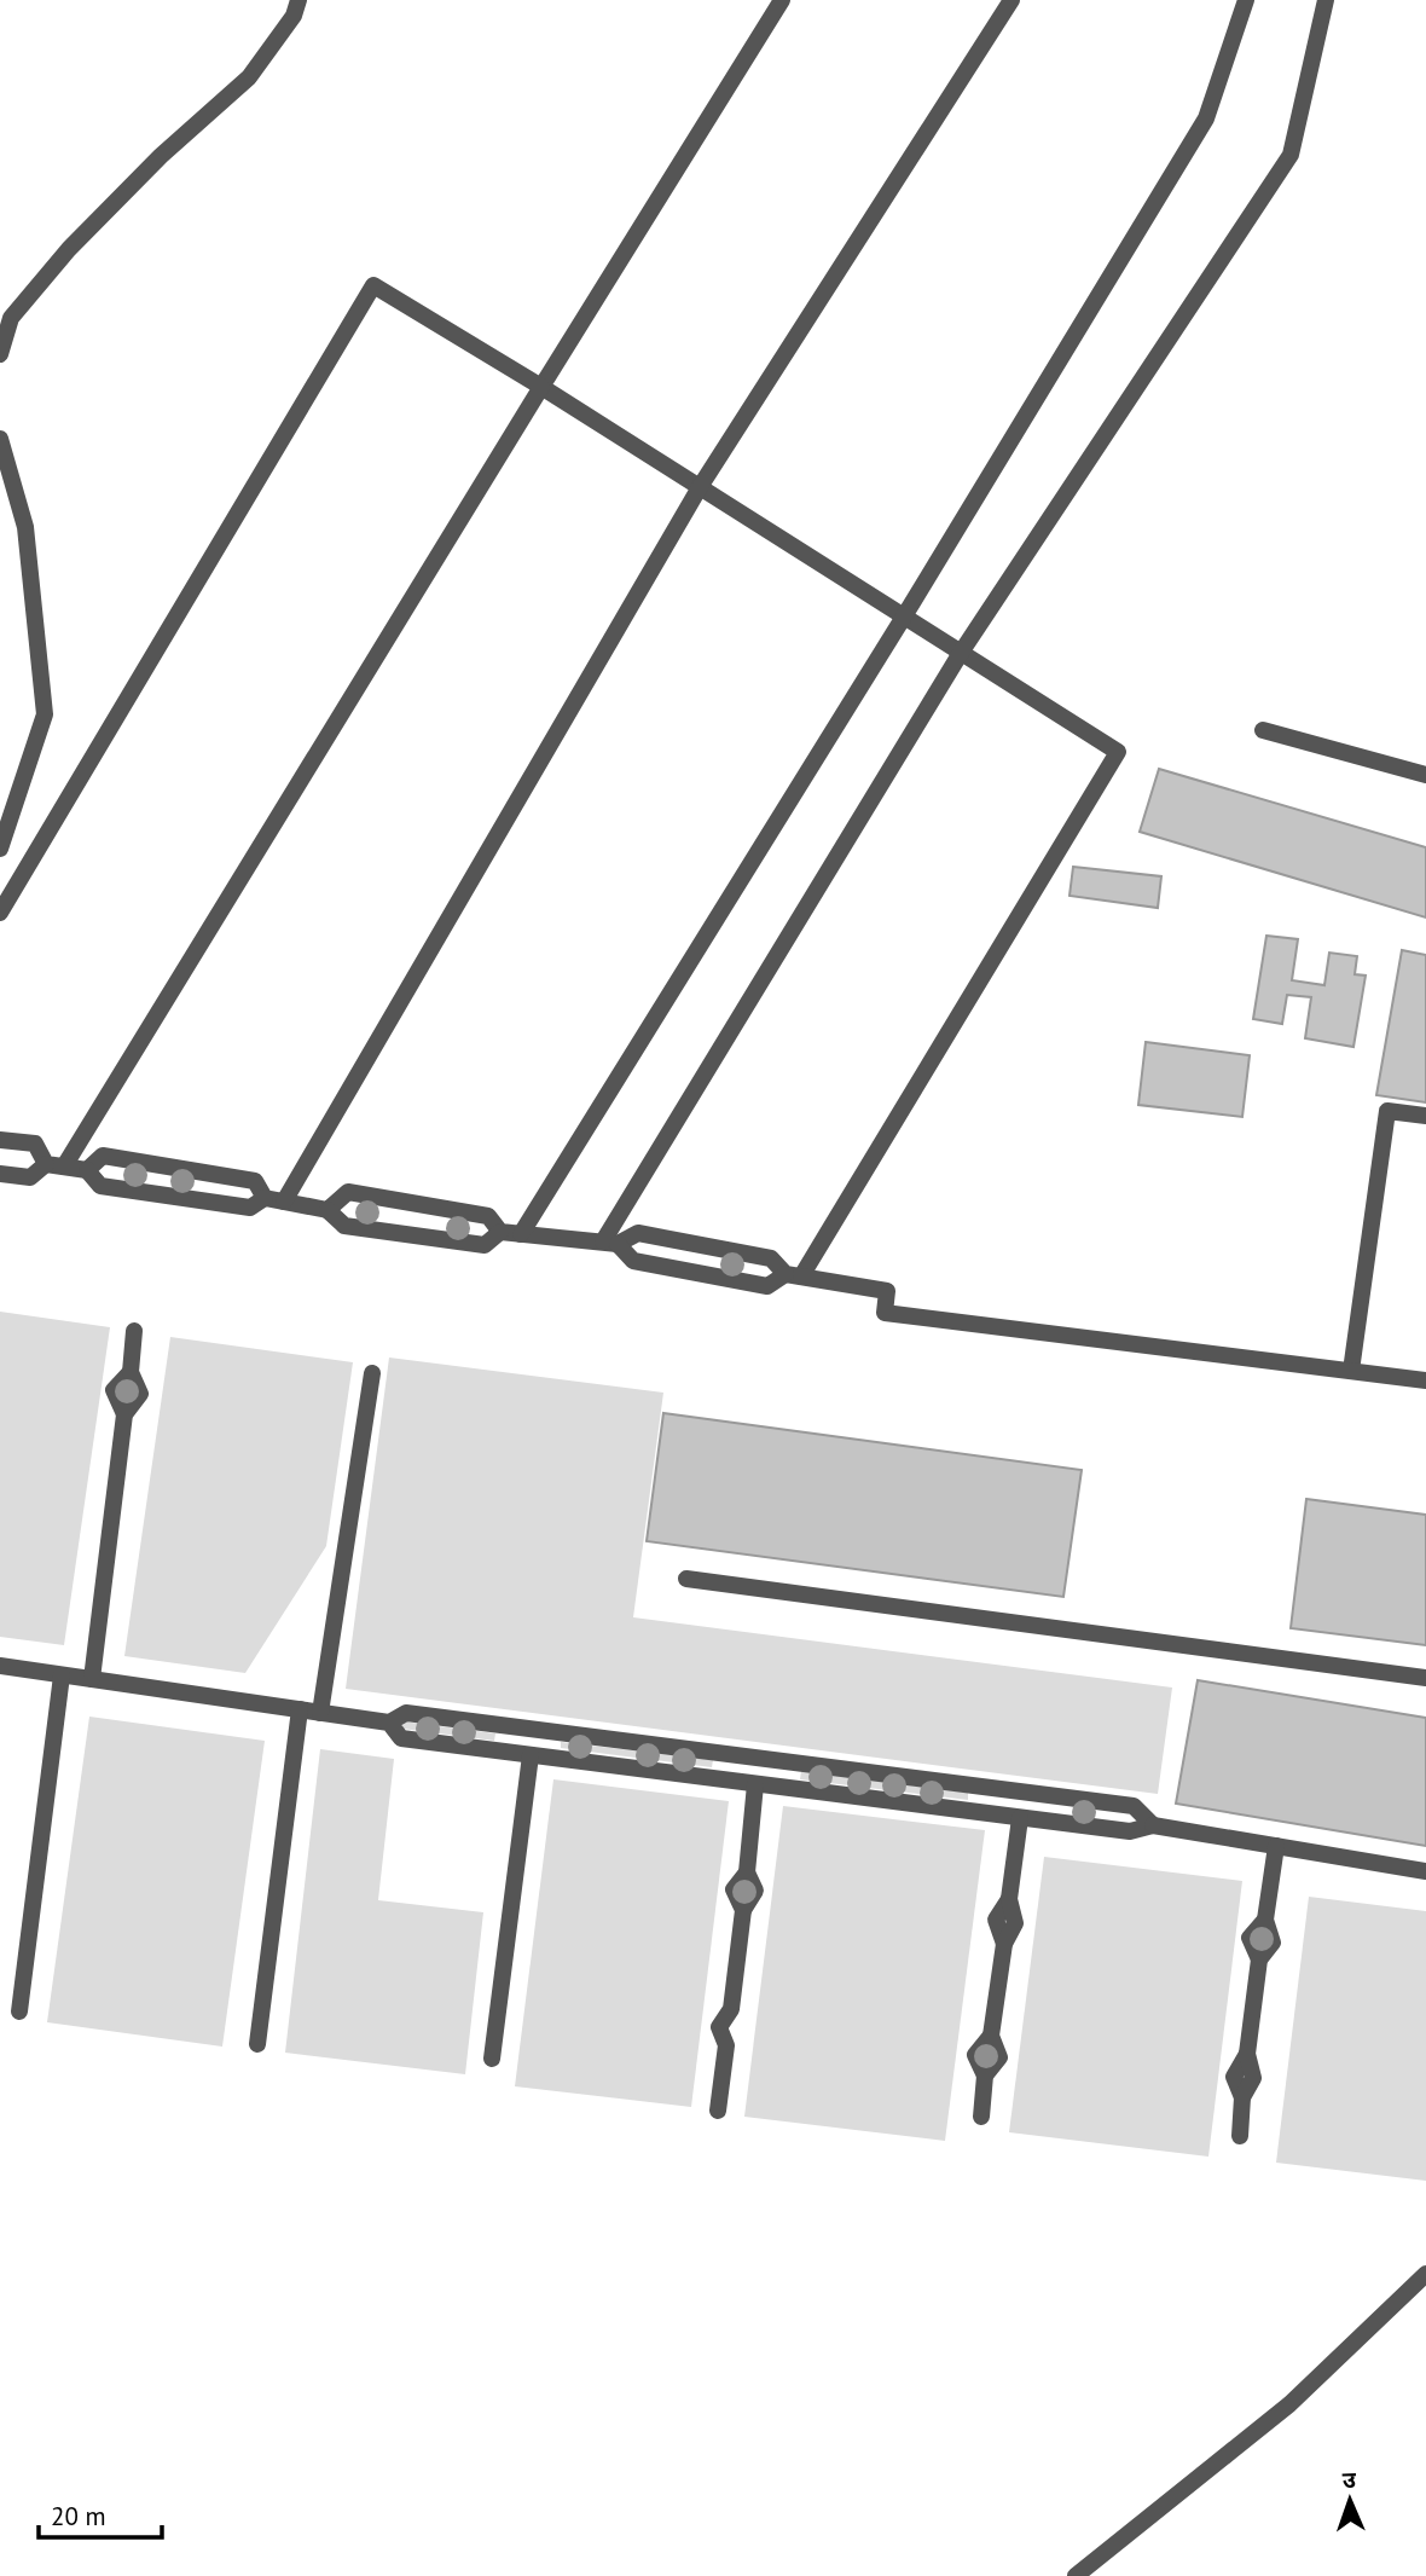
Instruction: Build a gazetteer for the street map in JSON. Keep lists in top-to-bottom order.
{
  "scale_bar": "20 m",
  "north": "top"
}
